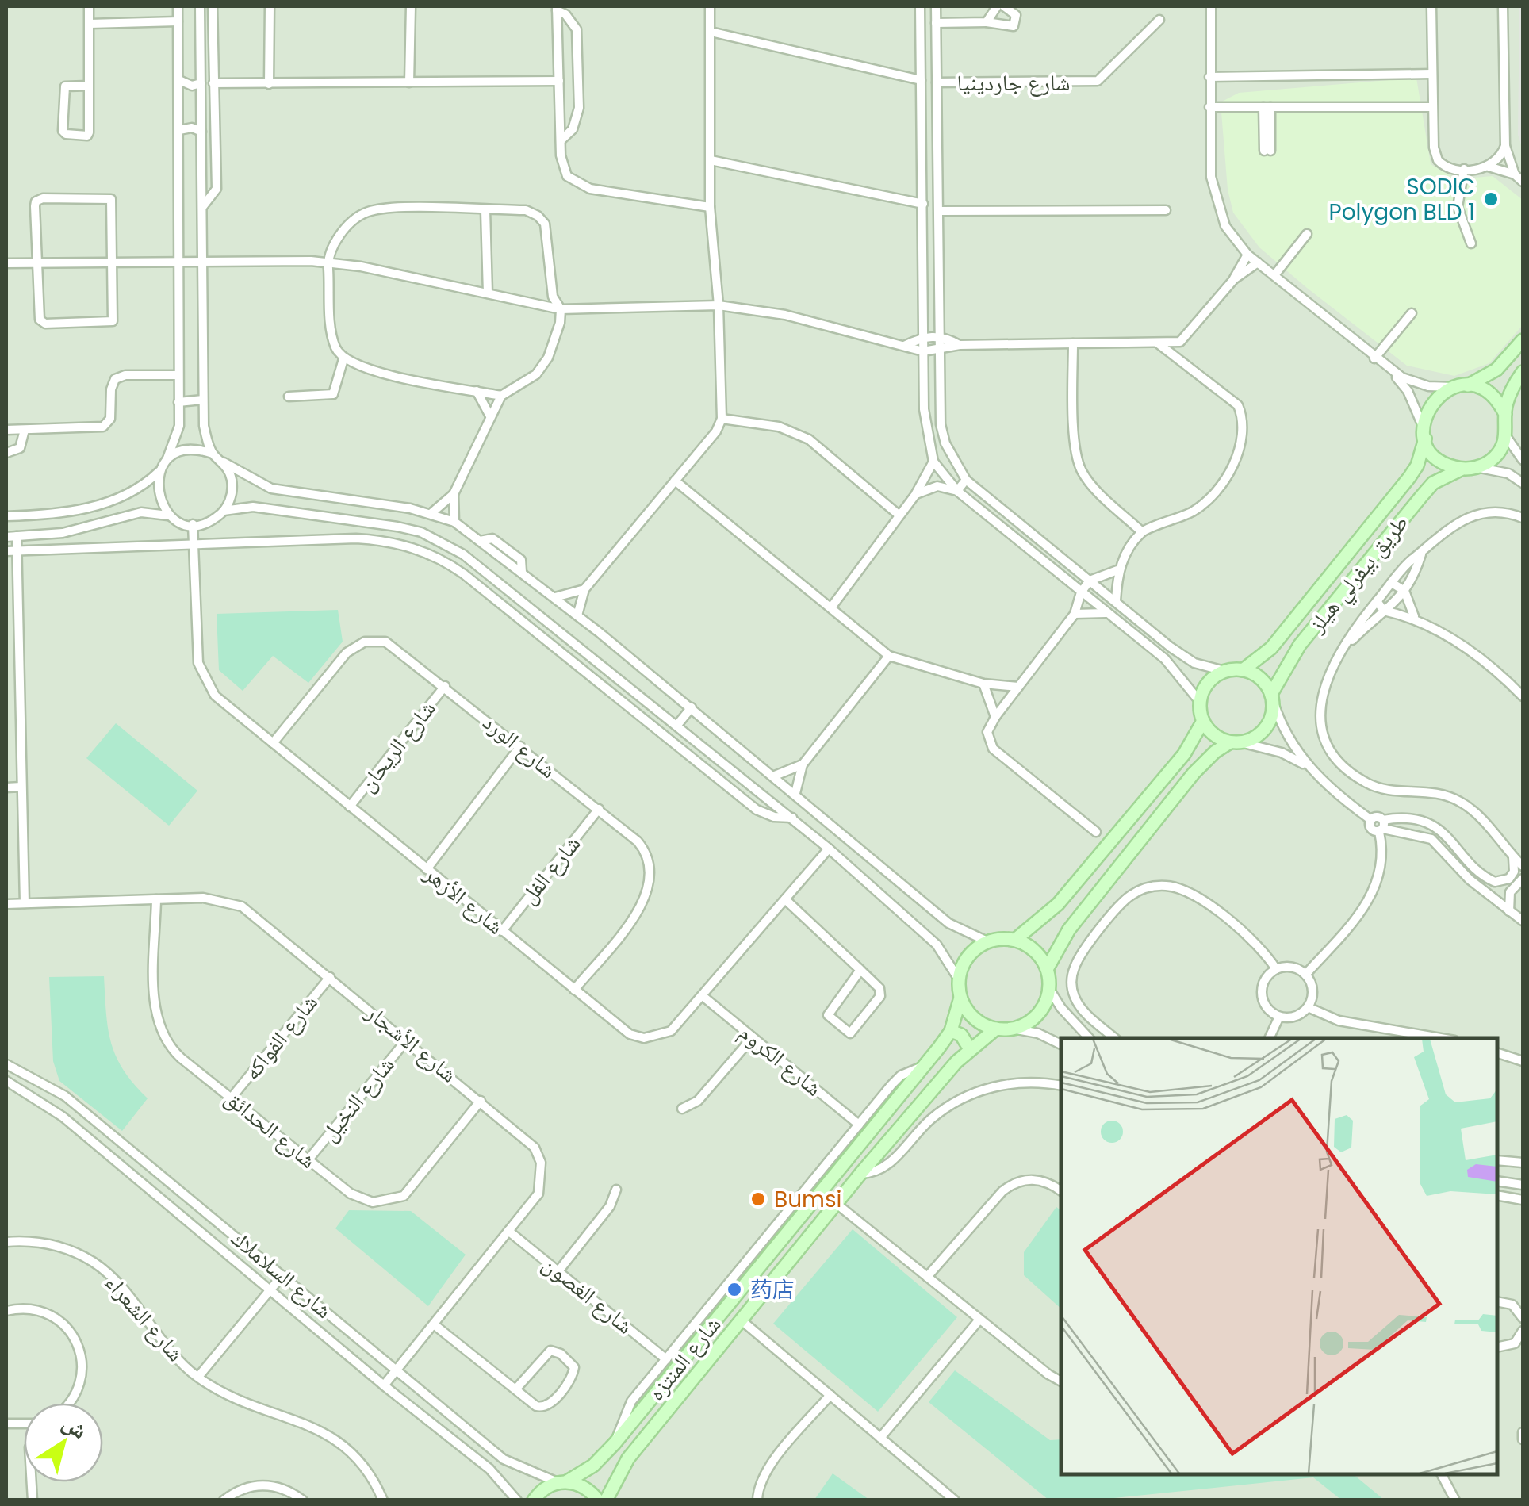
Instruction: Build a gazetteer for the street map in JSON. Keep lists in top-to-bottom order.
{
  "streets": {
    "street": [
      "شارع جاردينيا",
      "طريق بيفرلي هيلز",
      "شارع الريحان",
      "شارع الورد",
      "شارع الفل",
      "شارع الأزهر",
      "شارع الفواكه",
      "شارع الأشجار",
      "شارع الكروم",
      "شارع النخيل",
      "شارع الحدائق",
      "شارع السلاملاك",
      "شارع الغصون",
      "شارع الشعراء",
      "شارع المنتزه"
    ]
  },
  "crossings": [
    ["شارع الريحان", "شارع الورد"],
    ["شارع الريحان", "شارع الأزهر"],
    ["شارع الورد", "شارع الفل"],
    ["شارع الورد", "شارع الأزهر"],
    ["شارع الفل", "شارع الأزهر"],
    ["شارع الأزهر", "شارع الكروم"],
    ["شارع الفواكه", "شارع الأشجار"],
    ["شارع الفواكه", "شارع الحدائق"],
    ["شارع الأشجار", "شارع النخيل"],
    ["شارع الأشجار", "شارع الحدائق"],
    ["شارع الأشجار", "شارع السلاملاك"],
    ["شارع الأشجار", "شارع الغصون"],
    ["شارع النخيل", "شارع الحدائق"],
    ["شارع السلاملاك", "شارع المنتزه"]
  ],
  "places": ["SODIC Polygon BLD 1", "Bumsi", "药店"],
  "north": "top right"
}
